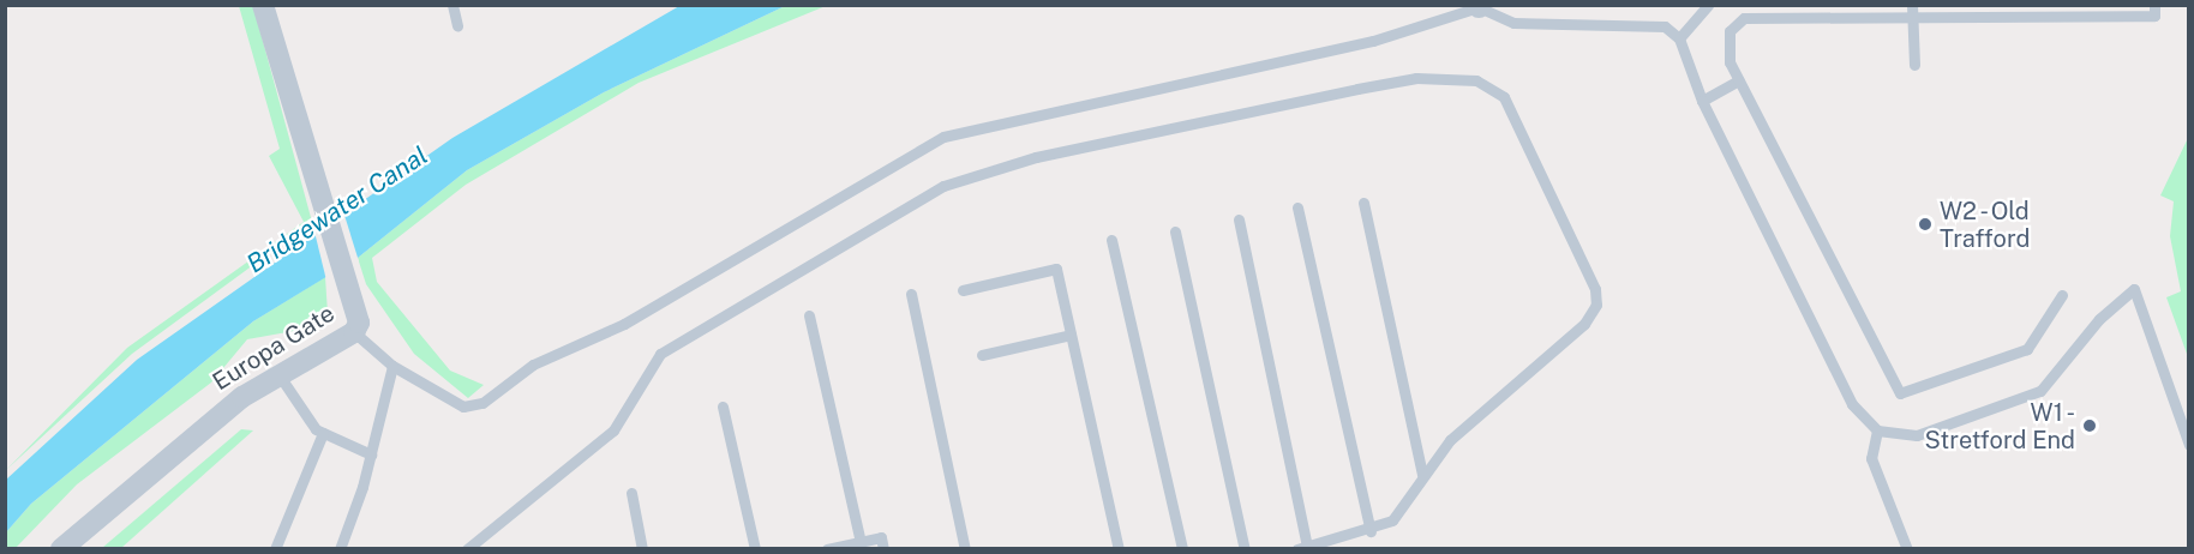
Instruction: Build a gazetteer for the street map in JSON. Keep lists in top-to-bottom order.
{
  "streets": {
    "street": ["Europa Gate"]
  },
  "water": ["Bridgewater Canal"],
  "places": ["W2 - Old Trafford", "W1 - Stretford End"]
}
